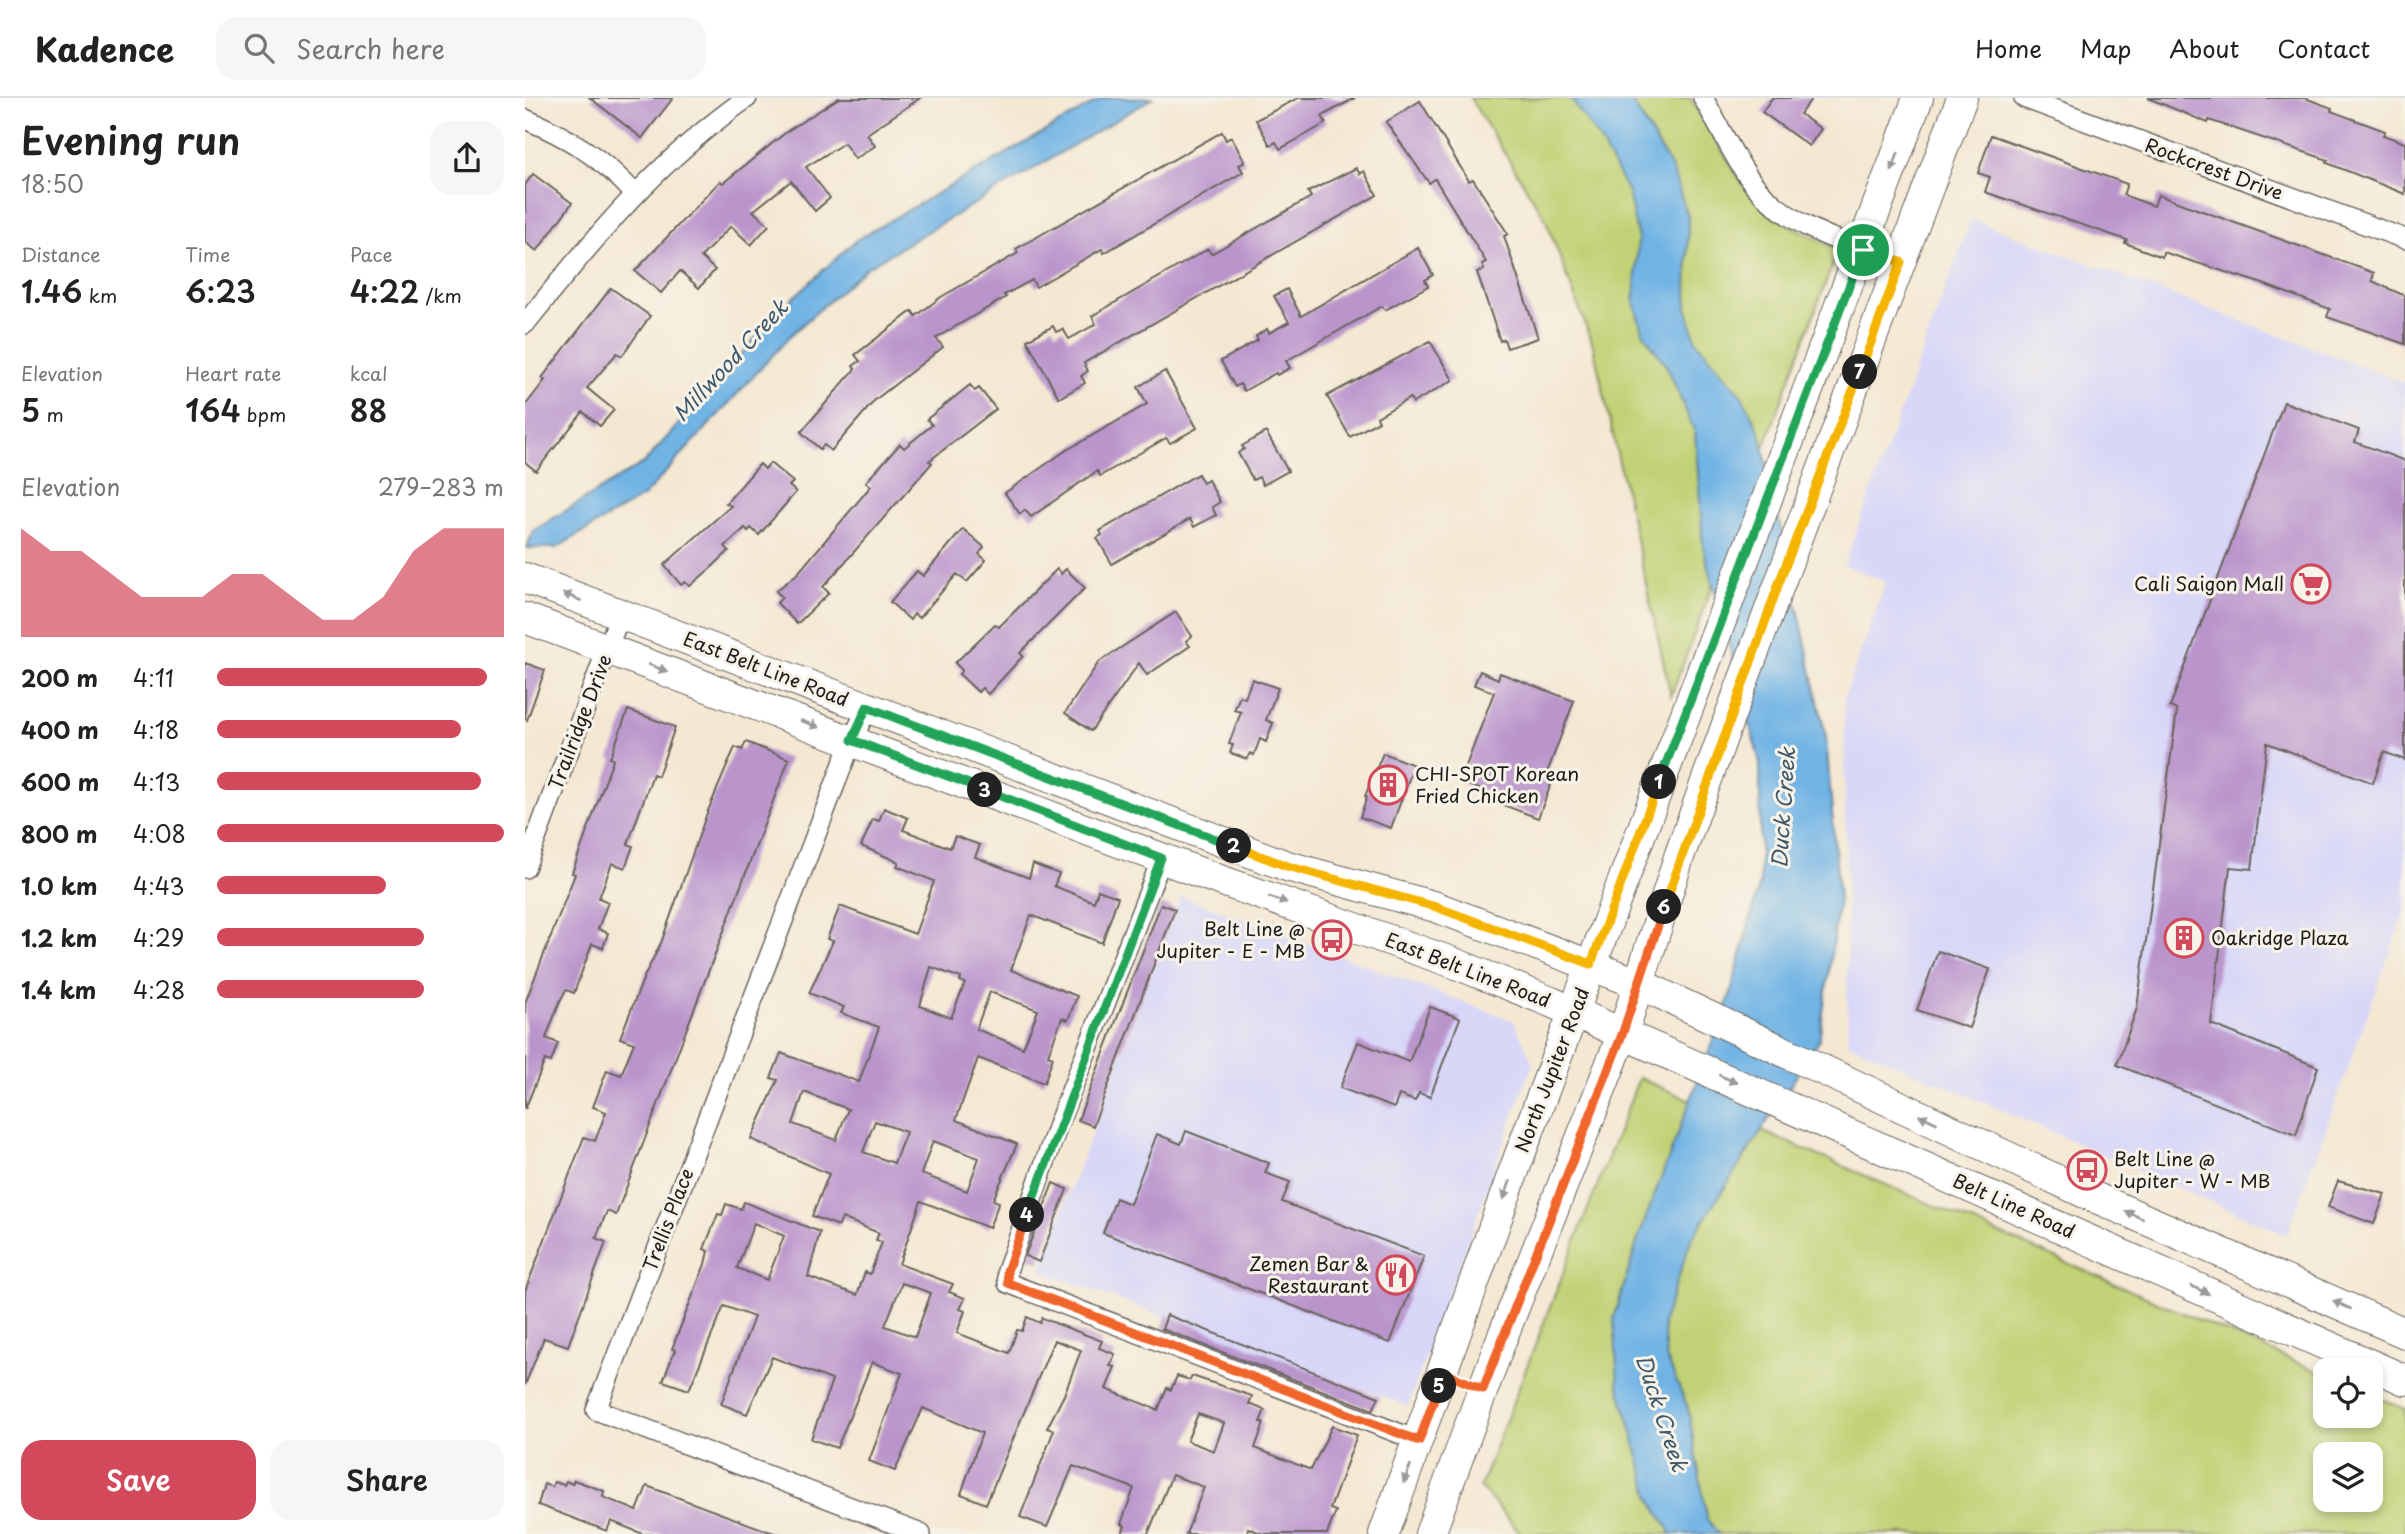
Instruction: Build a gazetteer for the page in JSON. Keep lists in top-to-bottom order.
{
  "streets": {
    "main road": ["East Belt Line Road", "North Jupiter Road", "Belt Line Road"],
    "street": ["Rockcrest Drive", "Trailridge Drive", "Trellis Place"]
  },
  "crossings": [
    ["East Belt Line Road", "Trailridge Drive"],
    ["East Belt Line Road", "North Jupiter Road"],
    ["East Belt Line Road", "Belt Line Road"],
    ["East Belt Line Road", "Trellis Place"]
  ],
  "water": ["Millwood Creek", "Duck Creek"],
  "places": {
    "supermarket": ["Cali Saigon Mall"],
    "building": ["CHI-SPOT Korean Fried Chicken", "Oakridge Plaza"],
    "bus stop": ["Belt Line @ Jupiter - E - MB", "Belt Line @ Jupiter - W - MB"],
    "restaurant": ["Zemen Bar & Restaurant"]
  },
  "page": {
    "header": "Kadence",
    "search": "Search here",
    "nav": [
      "Home",
      "Map",
      "About",
      "Contact"
    ],
    "heading": ["Evening run", "18:50"],
    "stats": [
      ["Distance", "1.46 km"],
      ["Time", "6:23"],
      ["Pace", "4:22 /km"],
      ["Elevation", "5 m"],
      ["Heart rate", "164 bpm"],
      ["kcal", "88"]
    ],
    "pins": [
      "7",
      "1",
      "3",
      "2",
      "6",
      "4",
      "5"
    ],
    "chart": ["Elevation", "279–283 m"],
    "list": [
      {
        "name": "200 m",
        "note": "4:11"
      },
      {
        "name": "400 m",
        "note": "4:18"
      },
      {
        "name": "600 m",
        "note": "4:13"
      },
      {
        "name": "800 m",
        "note": "4:08"
      },
      {
        "name": "1.0 km",
        "note": "4:43"
      },
      {
        "name": "1.2 km",
        "note": "4:29"
      },
      {
        "name": "1.4 km",
        "note": "4:28"
      }
    ],
    "buttons": ["Save", "Share"]
  }
}
